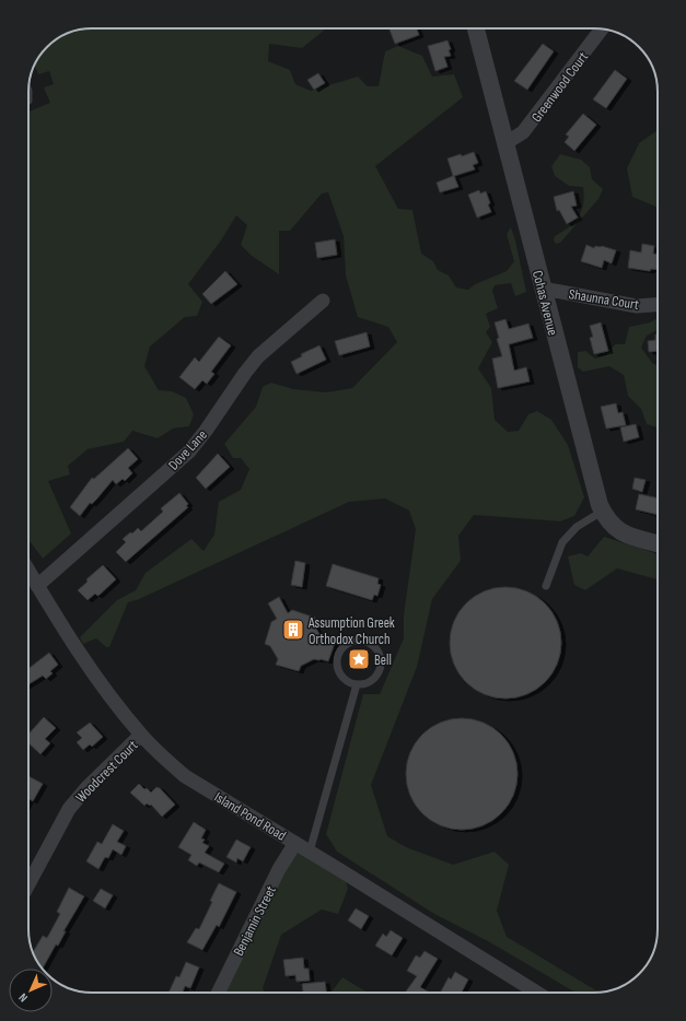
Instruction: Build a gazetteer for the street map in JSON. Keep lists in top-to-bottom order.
{
  "streets": {
    "street": [
      "Greenwood Court",
      "Shaunna Court",
      "Cohas Avenue",
      "Dove Lane",
      "Woodcrest Court",
      "Island Pond Road",
      "Benjamin Street"
    ]
  },
  "crossings": [
    ["Greenwood Court", "Cohas Avenue"],
    ["Shaunna Court", "Cohas Avenue"],
    ["Dove Lane", "Island Pond Road"],
    ["Woodcrest Court", "Island Pond Road"],
    ["Island Pond Road", "Benjamin Street"]
  ],
  "places": {
    "building": ["Assumption Greek Orthodox Church"],
    "place": ["Bell"]
  },
  "north": "bottom left"
}
